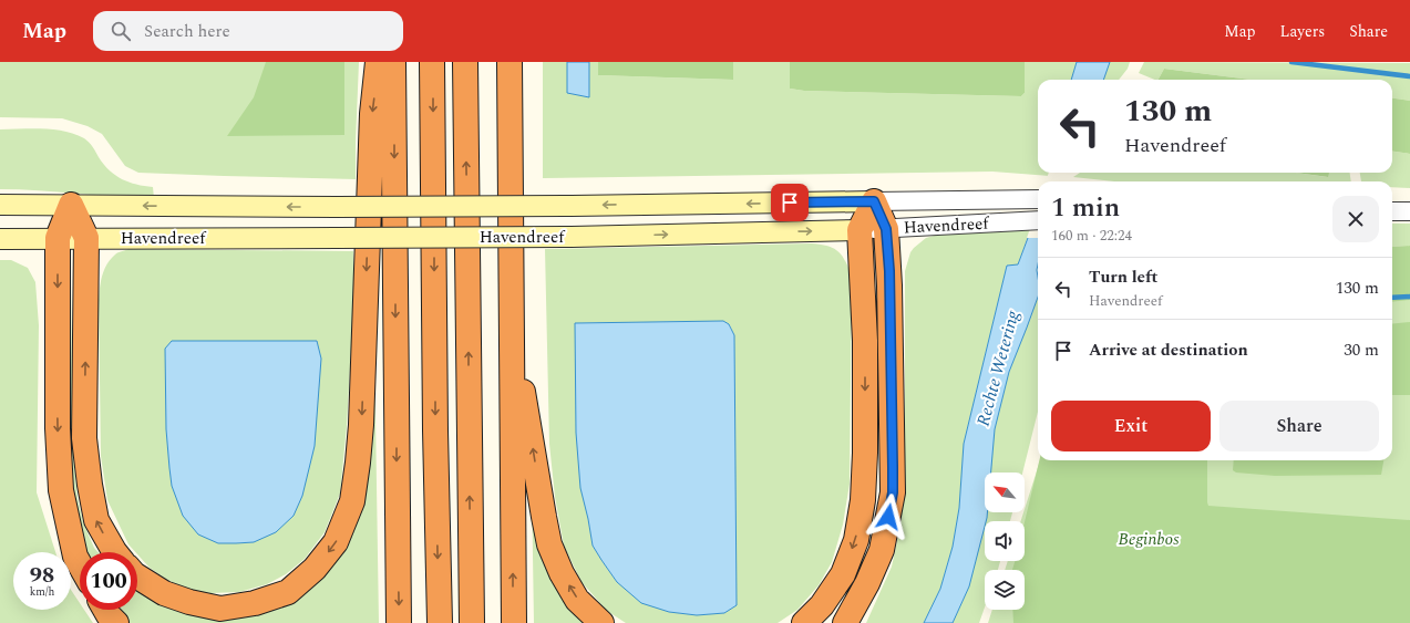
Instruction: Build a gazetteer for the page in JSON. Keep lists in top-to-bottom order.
{
  "streets": {
    "main road": ["Havendreef"]
  },
  "water": ["Rechte Wetering"],
  "parks": ["Beginbos"],
  "north": "top left",
  "page": {
    "header": "Map",
    "search": "Search here",
    "nav": ["Map", "Layers", "Share"],
    "turn": ["130 m", "Havendreef"],
    "heading": ["1 min", "160 m · 22:24"],
    "list": [
      {
        "name": "Turn left",
        "note": "Havendreef",
        "value": "130 m"
      },
      {
        "name": "Arrive at destination",
        "value": "30 m"
      }
    ],
    "buttons": ["Exit", "Share"],
    "speed": "98 km/h",
    "limit": "100"
  }
}
